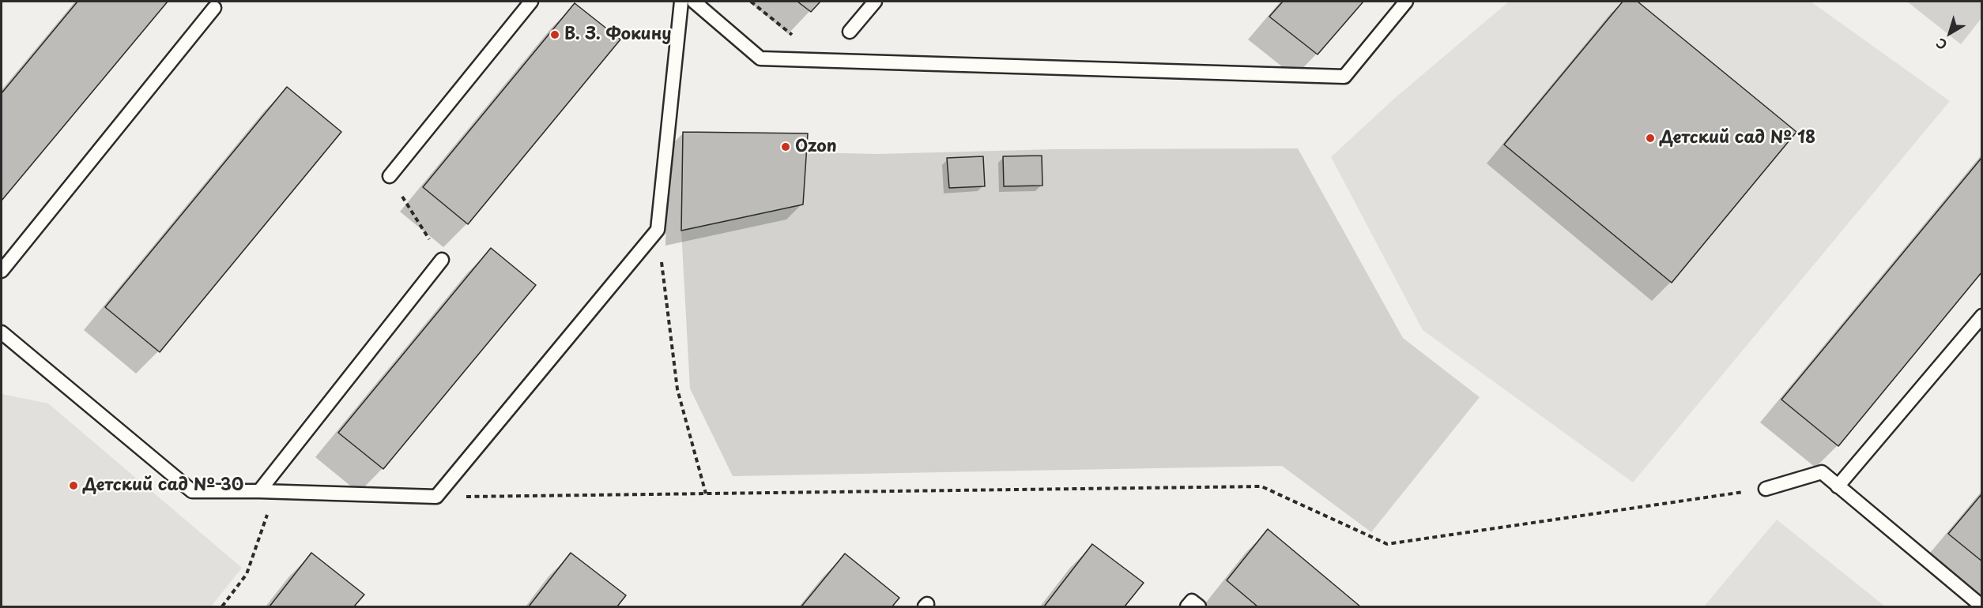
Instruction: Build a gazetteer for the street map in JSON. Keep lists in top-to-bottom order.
{
  "places": [
    "В. З. Фокину",
    "Детский сад № 18",
    "Ozon",
    "Детский сад № 30"
  ],
  "north": "bottom left"
}
